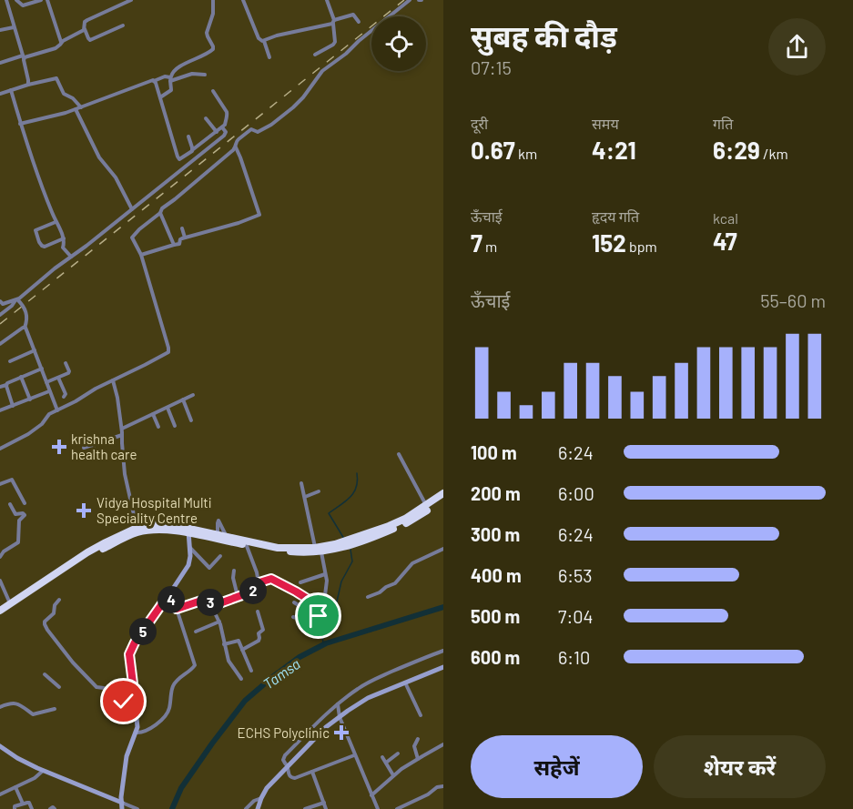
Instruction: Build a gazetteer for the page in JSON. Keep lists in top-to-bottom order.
{
  "water": ["Tamsa"],
  "places": {
    "health": ["krishna health care", "Vidya Hospital Multi Speciality Centre", "ECHS Polyclinic"]
  },
  "page": {
    "heading": ["सुबह की दौड़", "07:15"],
    "stats": [
      ["दूरी", "0.67 km"],
      ["समय", "4:21"],
      ["गति", "6:29 /km"],
      ["ऊँचाई", "7 m"],
      ["हृदय गति", "152 bpm"],
      ["kcal", "47"]
    ],
    "chart": ["ऊँचाई", "55–60 m"],
    "list": [
      {
        "name": "100 m",
        "note": "6:24"
      },
      {
        "name": "200 m",
        "note": "6:00"
      },
      {
        "name": "300 m",
        "note": "6:24"
      },
      {
        "name": "400 m",
        "note": "6:53"
      },
      {
        "name": "500 m",
        "note": "7:04"
      },
      {
        "name": "600 m",
        "note": "6:10"
      }
    ],
    "pins": [
      "2",
      "4",
      "3",
      "5"
    ],
    "buttons": ["सहेजें", "शेयर करें"]
  }
}
